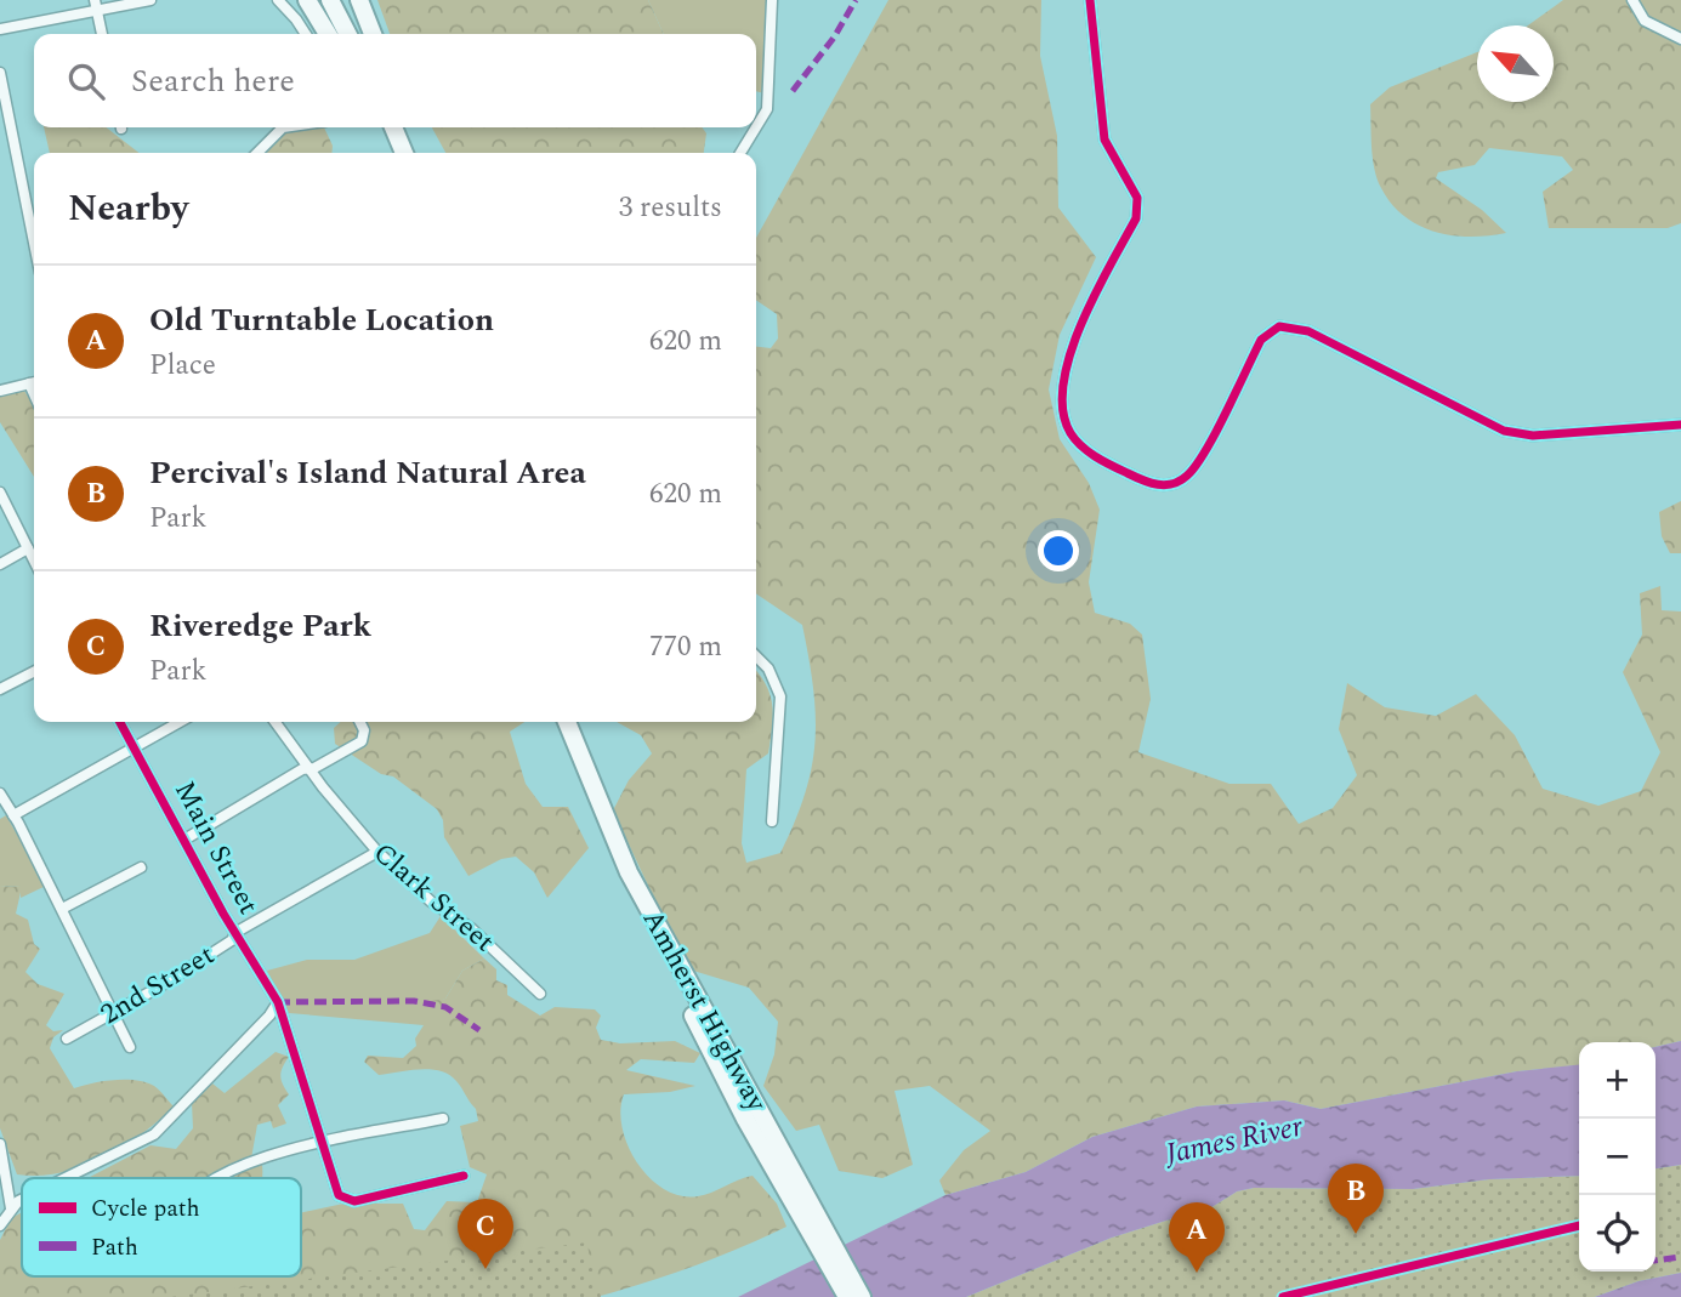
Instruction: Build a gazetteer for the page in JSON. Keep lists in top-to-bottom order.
{
  "streets": {
    "highway": ["Amherst Highway"],
    "street": ["Main Street", "Clark Street", "2nd Street"]
  },
  "crossings": [
    ["Main Street", "2nd Street"],
    ["Clark Street", "2nd Street"]
  ],
  "water": ["James River"],
  "legend": ["Cycle path", "Path"],
  "north": "top left",
  "page": {
    "search": "Search here",
    "heading": ["Nearby", "3 results"],
    "list": [
      {
        "mark": "A",
        "name": "Old Turntable Location",
        "note": "Place",
        "value": "620 m"
      },
      {
        "mark": "B",
        "name": "Percival's Island Natural Area",
        "note": "Park",
        "value": "620 m"
      },
      {
        "mark": "C",
        "name": "Riveredge Park",
        "note": "Park",
        "value": "770 m"
      }
    ],
    "map_buttons": ["+", "−"],
    "pins": ["B", "C", "A"]
  }
}
